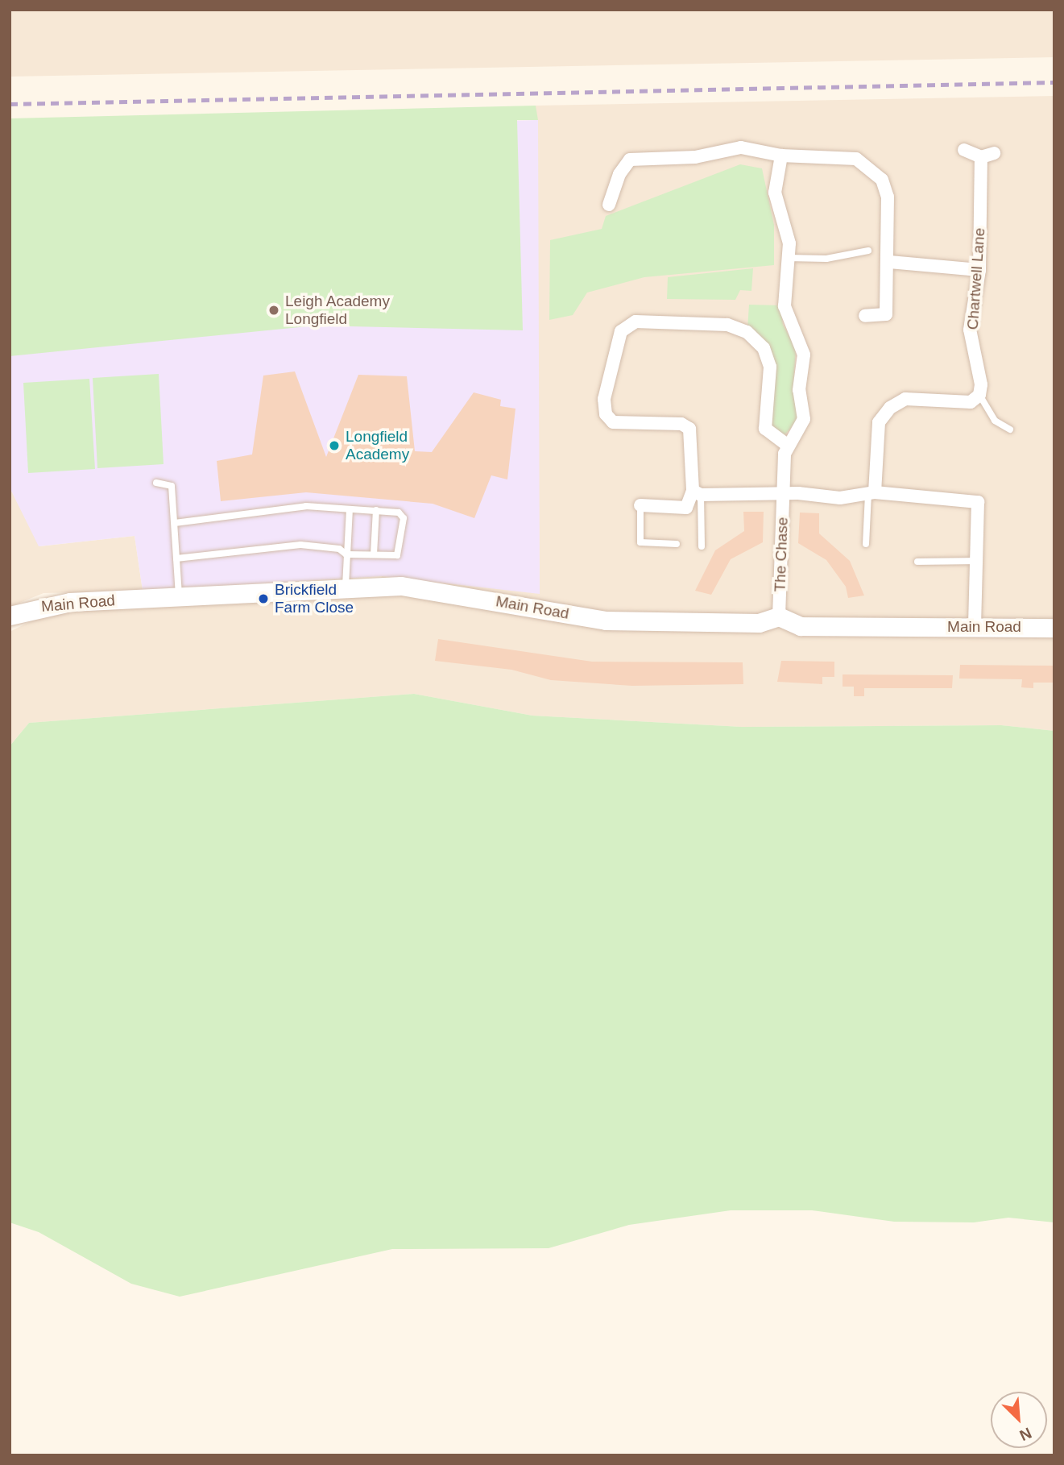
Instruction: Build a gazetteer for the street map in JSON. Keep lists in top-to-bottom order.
{
  "streets": {
    "main road": ["Main Road"],
    "street": ["Chartwell Lane", "The Chase"]
  },
  "crossings": [
    ["The Chase", "Main Road"]
  ],
  "places": ["Leigh Academy Longfield", "Longfield Academy", "Brickfield Farm Close"],
  "north": "bottom right"
}
